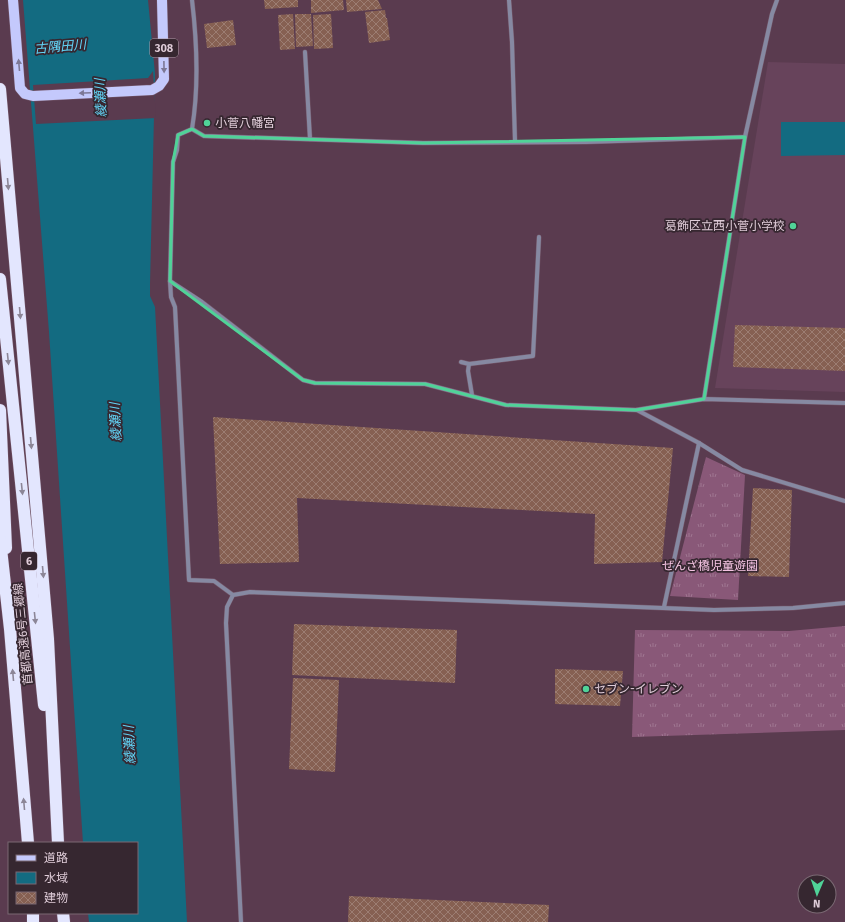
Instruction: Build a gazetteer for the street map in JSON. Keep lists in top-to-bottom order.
{
  "streets": {
    "highway": ["6", "首都高速6号三郷線"],
    "main road": ["308"]
  },
  "water": ["古隅田川", "綾瀬川"],
  "parks": ["ぜんざ橋児童遊園"],
  "places": ["小菅八幡宮", "葛飾区立西小菅小学校", "セブン-イレブン"],
  "legend": ["道路", "水域", "建物"],
  "north": "bottom"
}
